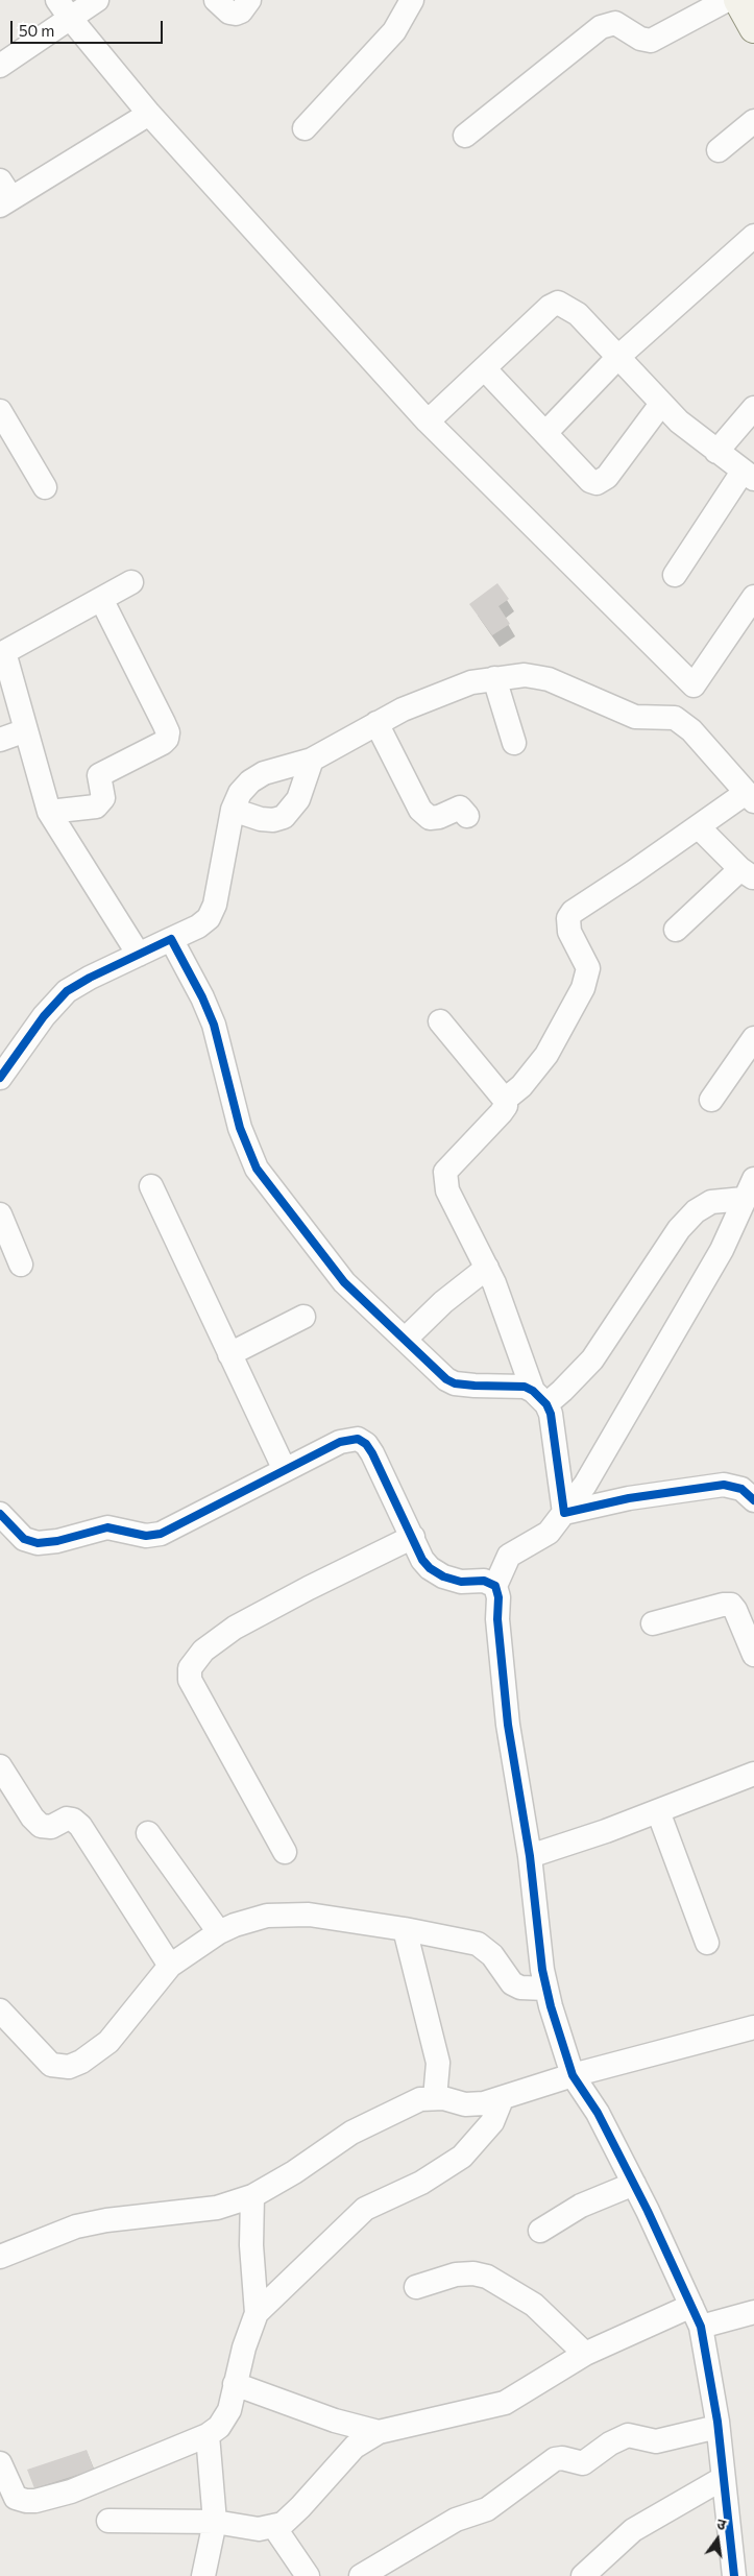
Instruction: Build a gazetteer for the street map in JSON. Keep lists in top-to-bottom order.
{
  "scale_bar": "50 m",
  "north": "top"
}
